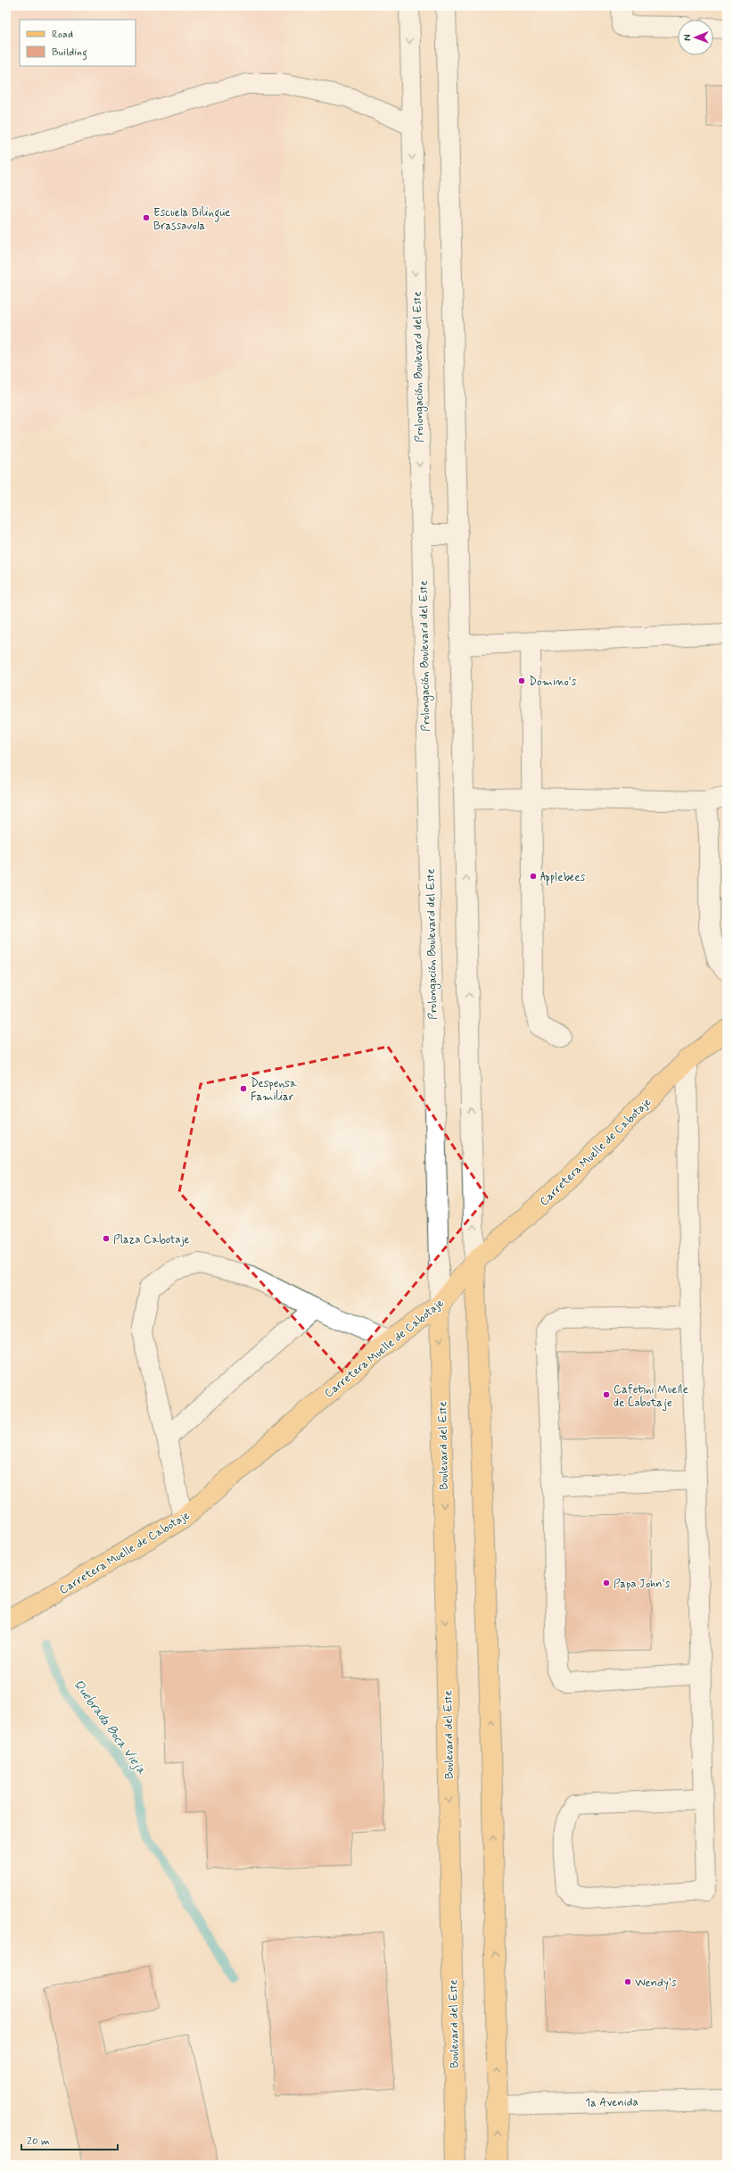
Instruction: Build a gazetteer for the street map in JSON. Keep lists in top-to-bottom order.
{
  "streets": {
    "main road": ["Carretera Muelle de Cabotaje", "Boulevard del Este"],
    "street": ["Prolongación Boulevard del Este", "1a Avenida"]
  },
  "crossings": [
    ["Prolongación Boulevard del Este", "Carretera Muelle de Cabotaje"],
    ["Prolongación Boulevard del Este", "Boulevard del Este"],
    ["Carretera Muelle de Cabotaje", "Boulevard del Este"]
  ],
  "water": ["Quebrada Boca Vieja"],
  "places": [
    "Escuela Bilingüe Brassavola",
    "Domino's",
    "Applebees",
    "Despensa Familiar",
    "Plaza Cabotaje",
    "Cafetini Muelle de Cabotaje",
    "Papa John's",
    "Wendy's"
  ],
  "legend": ["Road", "Building"],
  "scale_bar": "20 m",
  "north": "left"
}
